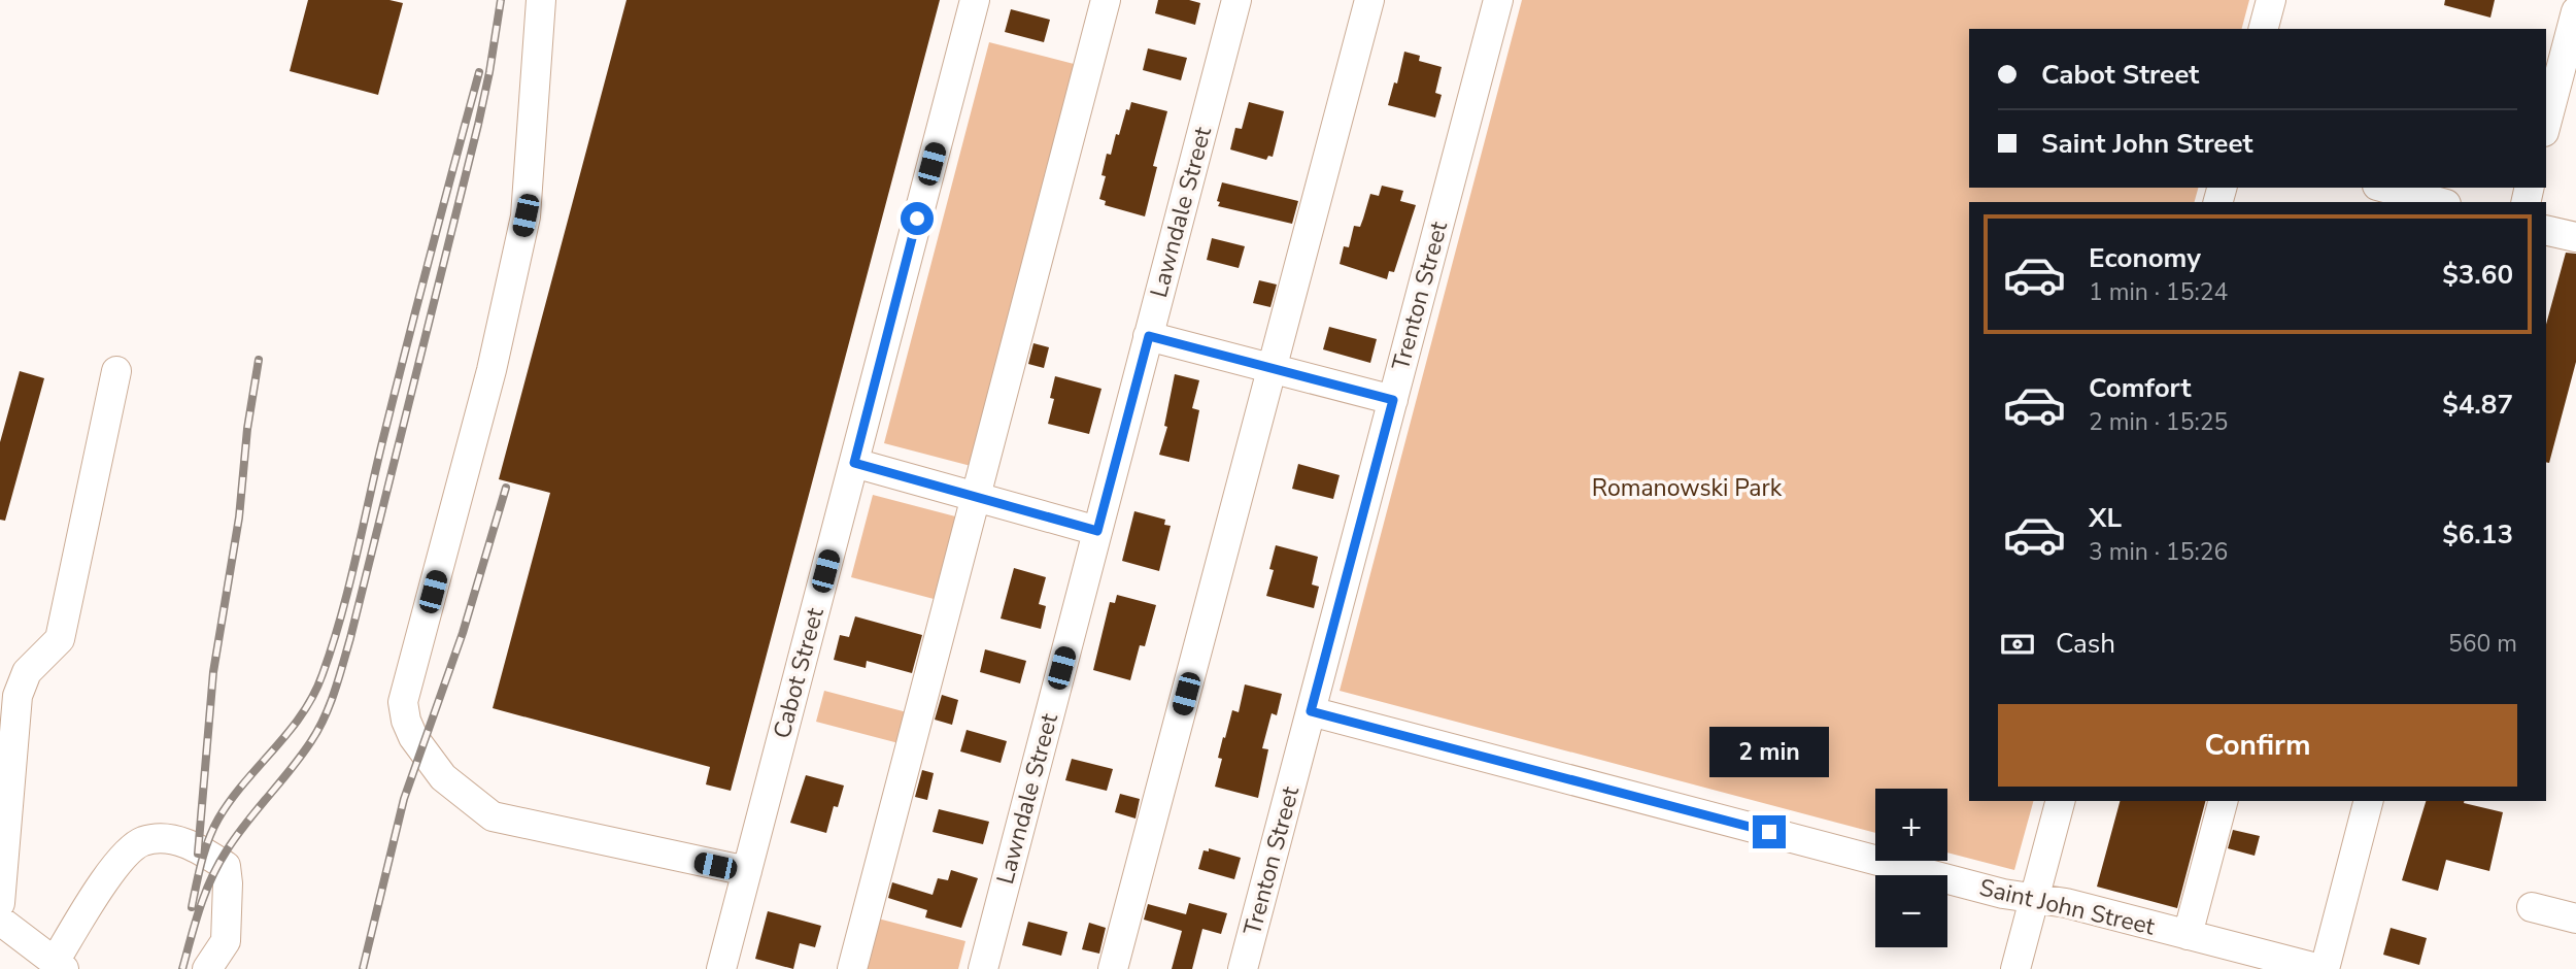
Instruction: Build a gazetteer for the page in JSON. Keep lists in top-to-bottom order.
{
  "streets": {
    "street": [
      "Lawndale Street",
      "Trenton Street",
      "Cabot Street",
      "Saint John Street"
    ]
  },
  "crossings": [
    ["Trenton Street", "Saint John Street"]
  ],
  "parks": ["Romanowski Park"],
  "page": {
    "banner": ["Cabot Street", "Saint John Street"],
    "list": [
      {
        "name": "Economy",
        "note": "1 min · 15:24",
        "value": "$3.60"
      },
      {
        "name": "Comfort",
        "note": "2 min · 15:25",
        "value": "$4.87"
      },
      {
        "name": "XL",
        "note": "3 min · 15:26",
        "value": "$6.13"
      }
    ],
    "pay": ["Cash", "560 m"],
    "buttons": "Confirm",
    "bubble": "2 min",
    "map_buttons": ["+", "−"]
  }
}
